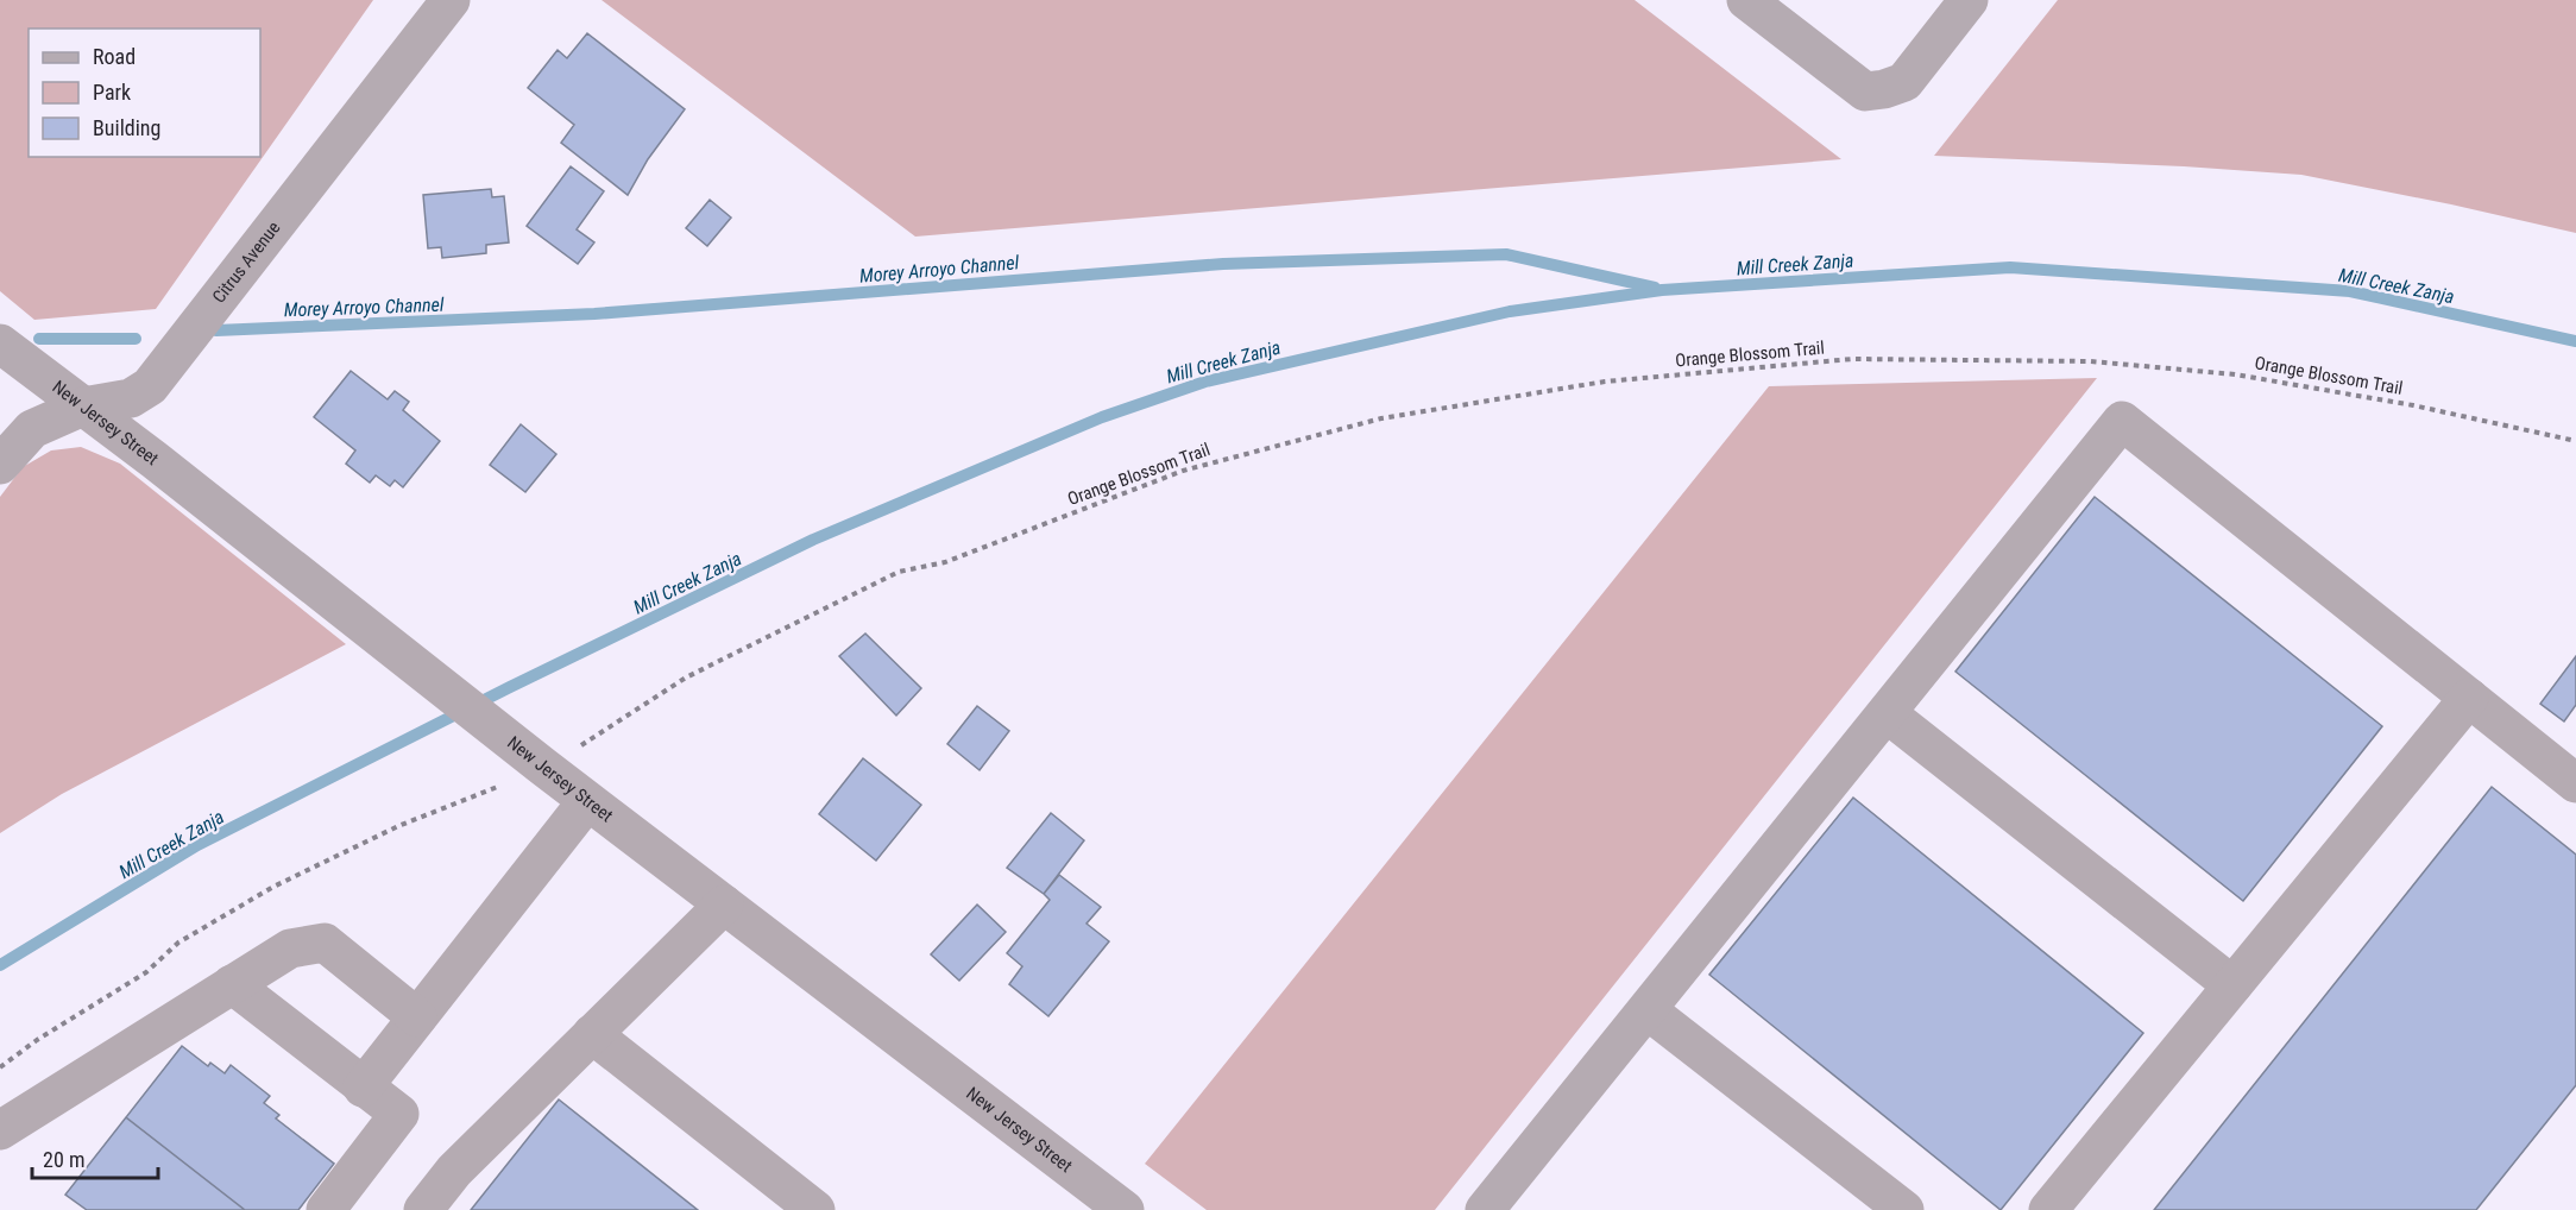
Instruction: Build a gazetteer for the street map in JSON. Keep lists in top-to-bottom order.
{
  "streets": {
    "street": ["Citrus Avenue", "New Jersey Street"],
    "path": ["Orange Blossom Trail"]
  },
  "crossings": [
    ["Citrus Avenue", "New Jersey Street"]
  ],
  "water": ["Mill Creek Zanja", "Morey Arroyo Channel"],
  "legend": ["Road", "Park", "Building"],
  "scale_bar": "20 m"
}
